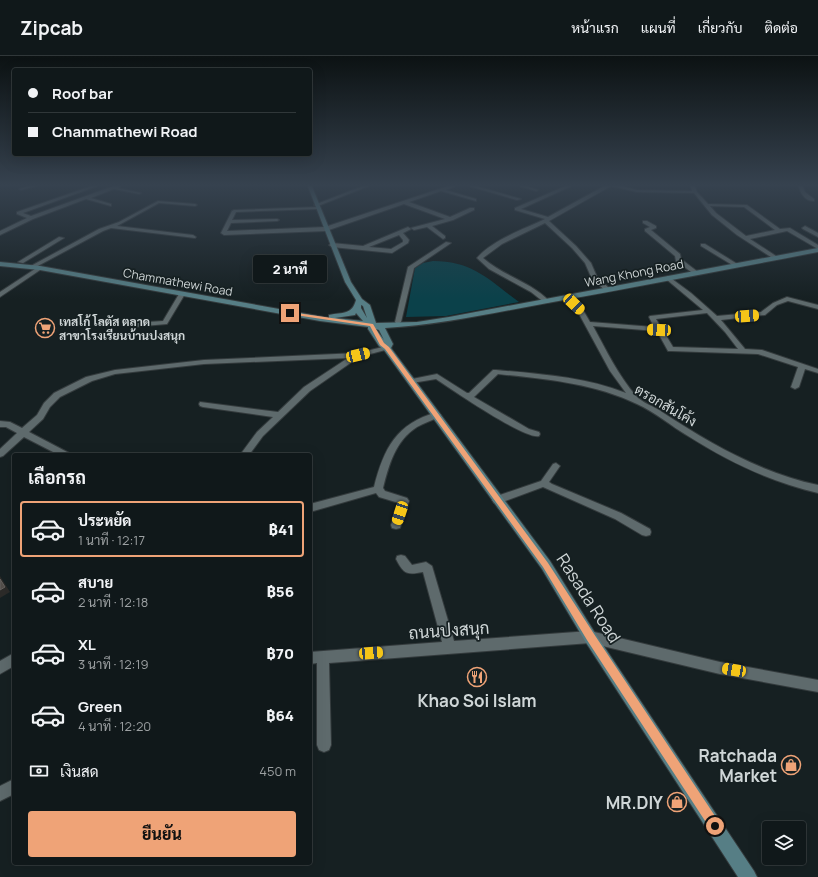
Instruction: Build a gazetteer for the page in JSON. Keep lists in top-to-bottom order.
{
  "streets": {
    "main road": ["Wang Khong Road", "Chammathewi Road", "Rasada Road"],
    "street": ["ตรอกสันโค้ง", "ถนนปงสนุก"]
  },
  "crossings": [
    ["Wang Khong Road", "Chammathewi Road"],
    ["Wang Khong Road", "Rasada Road"],
    ["Chammathewi Road", "Rasada Road"],
    ["Rasada Road", "ถนนปงสนุก"]
  ],
  "places": {
    "supermarket": ["เทสโก้ โลตัส ตลาด สาขาโรงเรียนบ้านปงสนุก"],
    "restaurant": ["Khao Soi Islam"],
    "shop": ["Ratchada Market", "MR.DIY"]
  },
  "page": {
    "header": "Zipcab",
    "nav": [
      "หน้าแรก",
      "แผนที่",
      "เกี่ยวกับ",
      "ติดต่อ"
    ],
    "banner": ["Roof bar", "Chammathewi Road"],
    "bubble": "2 นาที",
    "heading": "เลือกรถ",
    "list": [
      {
        "name": "ประหยัด",
        "note": "1 นาที · 12:17",
        "value": "฿41"
      },
      {
        "name": "สบาย",
        "note": "2 นาที · 12:18",
        "value": "฿56"
      },
      {
        "name": "XL",
        "note": "3 นาที · 12:19",
        "value": "฿70"
      },
      {
        "name": "Green",
        "note": "4 นาที · 12:20",
        "value": "฿64"
      }
    ],
    "pay": ["เงินสด", "450 m"],
    "buttons": "ยืนยัน"
  }
}
